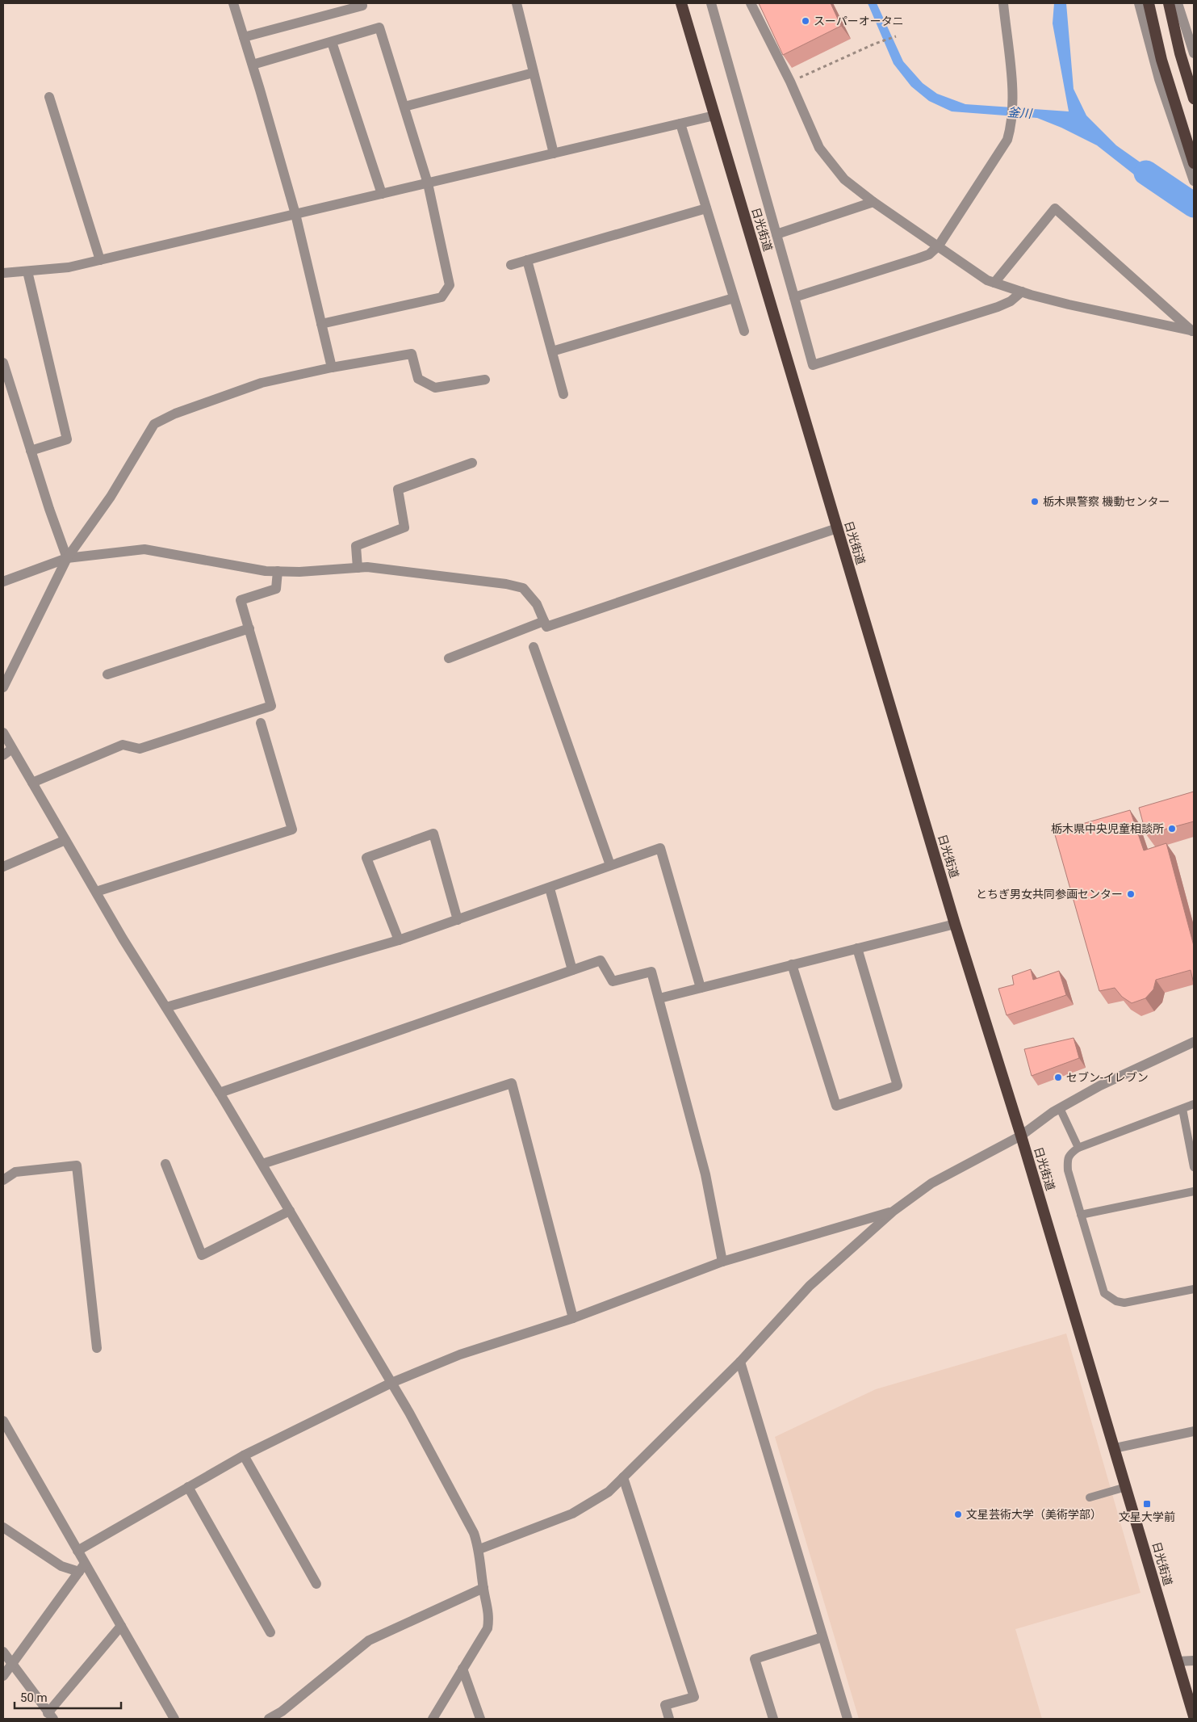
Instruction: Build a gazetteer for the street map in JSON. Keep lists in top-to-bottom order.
{
  "streets": {
    "highway": ["日光街道"]
  },
  "water": ["釜川"],
  "places": {
    "other": [
      "スーパーオータニ",
      "栃木県警察 機動センター",
      "栃木県中央児童相談所",
      "とちぎ男女共同参画センター",
      "セブン-イレブン",
      "文星芸術大学（美術学部）"
    ],
    "transit": ["文星大学前"]
  },
  "scale_bar": "50 m"
}
